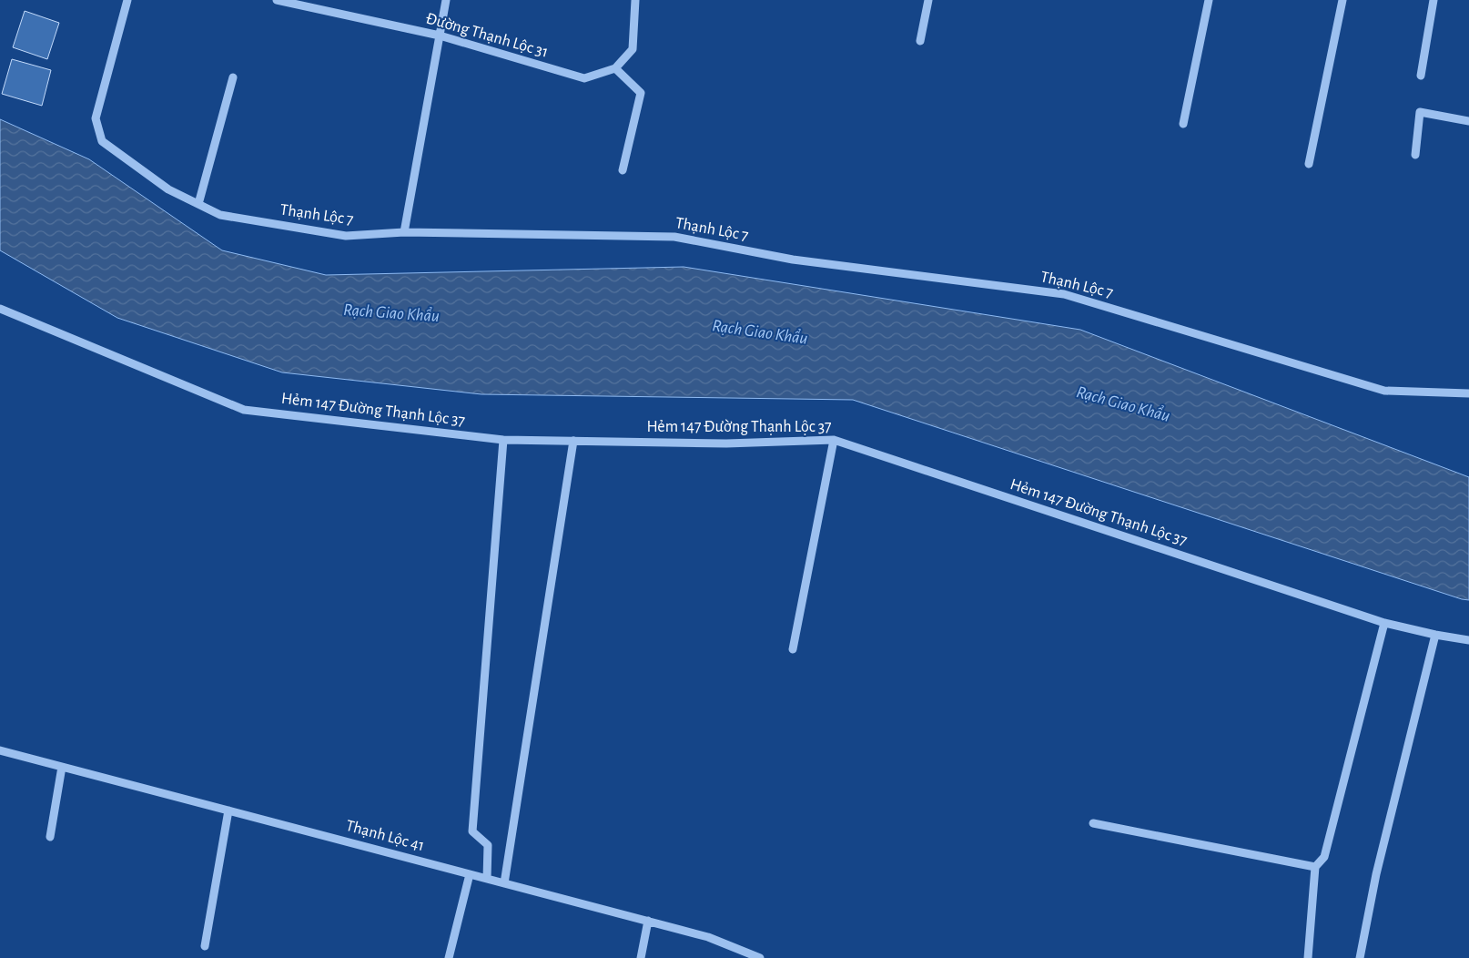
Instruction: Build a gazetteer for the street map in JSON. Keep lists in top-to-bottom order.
{
  "streets": {
    "street": [
      "Đường Thạnh Lộc 31",
      "Thạnh Lộc 7",
      "Hẻm 147 Đường Thạnh Lộc 37",
      "Thạnh Lộc 41"
    ]
  },
  "water": ["Rạch Giao Khẩu"]
}
